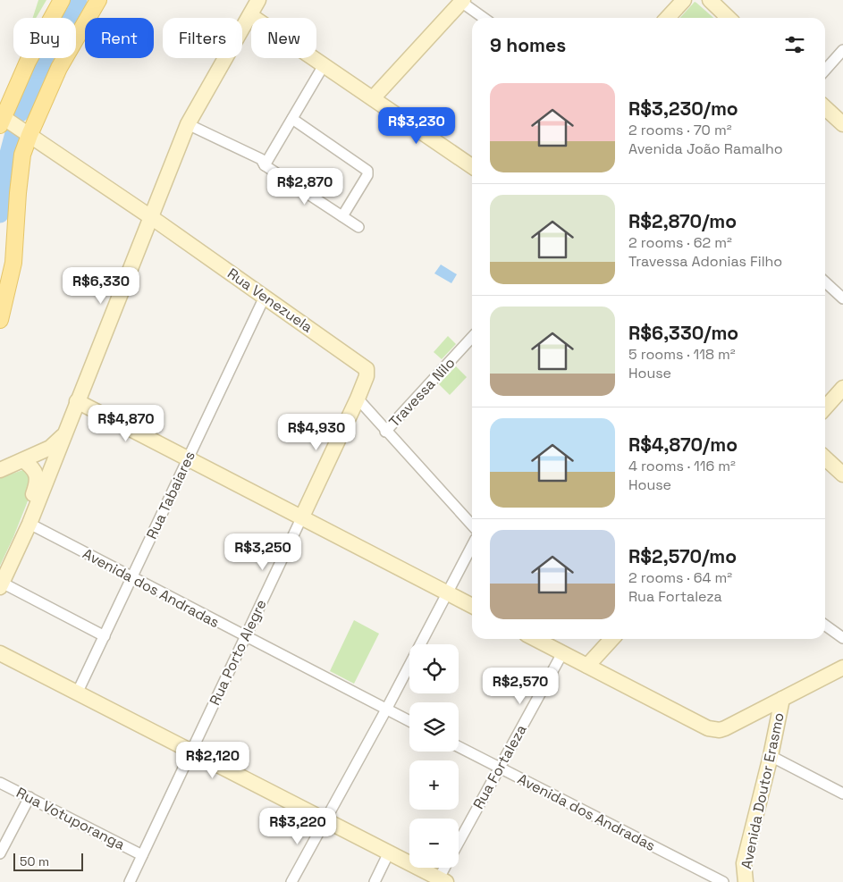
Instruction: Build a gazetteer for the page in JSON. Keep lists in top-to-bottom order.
{
  "streets": {
    "street": [
      "Rua Venezuela",
      "Travessa Nilo",
      "Rua Tabaiares",
      "Avenida dos Andradas",
      "Rua Porto Alegre",
      "Rua Fortaleza",
      "Avenida Doutor Erasmo",
      "Rua Votuporanga"
    ]
  },
  "crossings": [
    ["Rua Venezuela", "Rua Tabaiares"],
    ["Rua Venezuela", "Rua Porto Alegre"],
    ["Rua Tabaiares", "Avenida dos Andradas"],
    ["Avenida dos Andradas", "Rua Porto Alegre"],
    ["Avenida dos Andradas", "Rua Fortaleza"],
    ["Rua Porto Alegre", "Rua Votuporanga"]
  ],
  "scale_bar": "50 m",
  "page": {
    "chip": [
      "Buy",
      "Rent",
      "Filters",
      "New"
    ],
    "heading": "9 homes",
    "list": [
      {
        "name": "R$3,230/mo",
        "note": "2 rooms · 70 m² · Avenida João Ramalho"
      },
      {
        "name": "R$2,870/mo",
        "note": "2 rooms · 62 m² · Travessa Adonias Filho"
      },
      {
        "name": "R$6,330/mo",
        "note": "5 rooms · 118 m² · House"
      },
      {
        "name": "R$4,870/mo",
        "note": "4 rooms · 116 m² · House"
      },
      {
        "name": "R$2,570/mo",
        "note": "2 rooms · 64 m² · Rua Fortaleza"
      }
    ],
    "price": [
      "R$3,230",
      "R$2,870",
      "R$6,330",
      "R$4,870",
      "R$4,930",
      "R$3,250",
      "R$2,570",
      "R$2,120",
      "R$3,220"
    ],
    "map_buttons": ["+", "−"],
    "scale": "50 m"
  }
}
